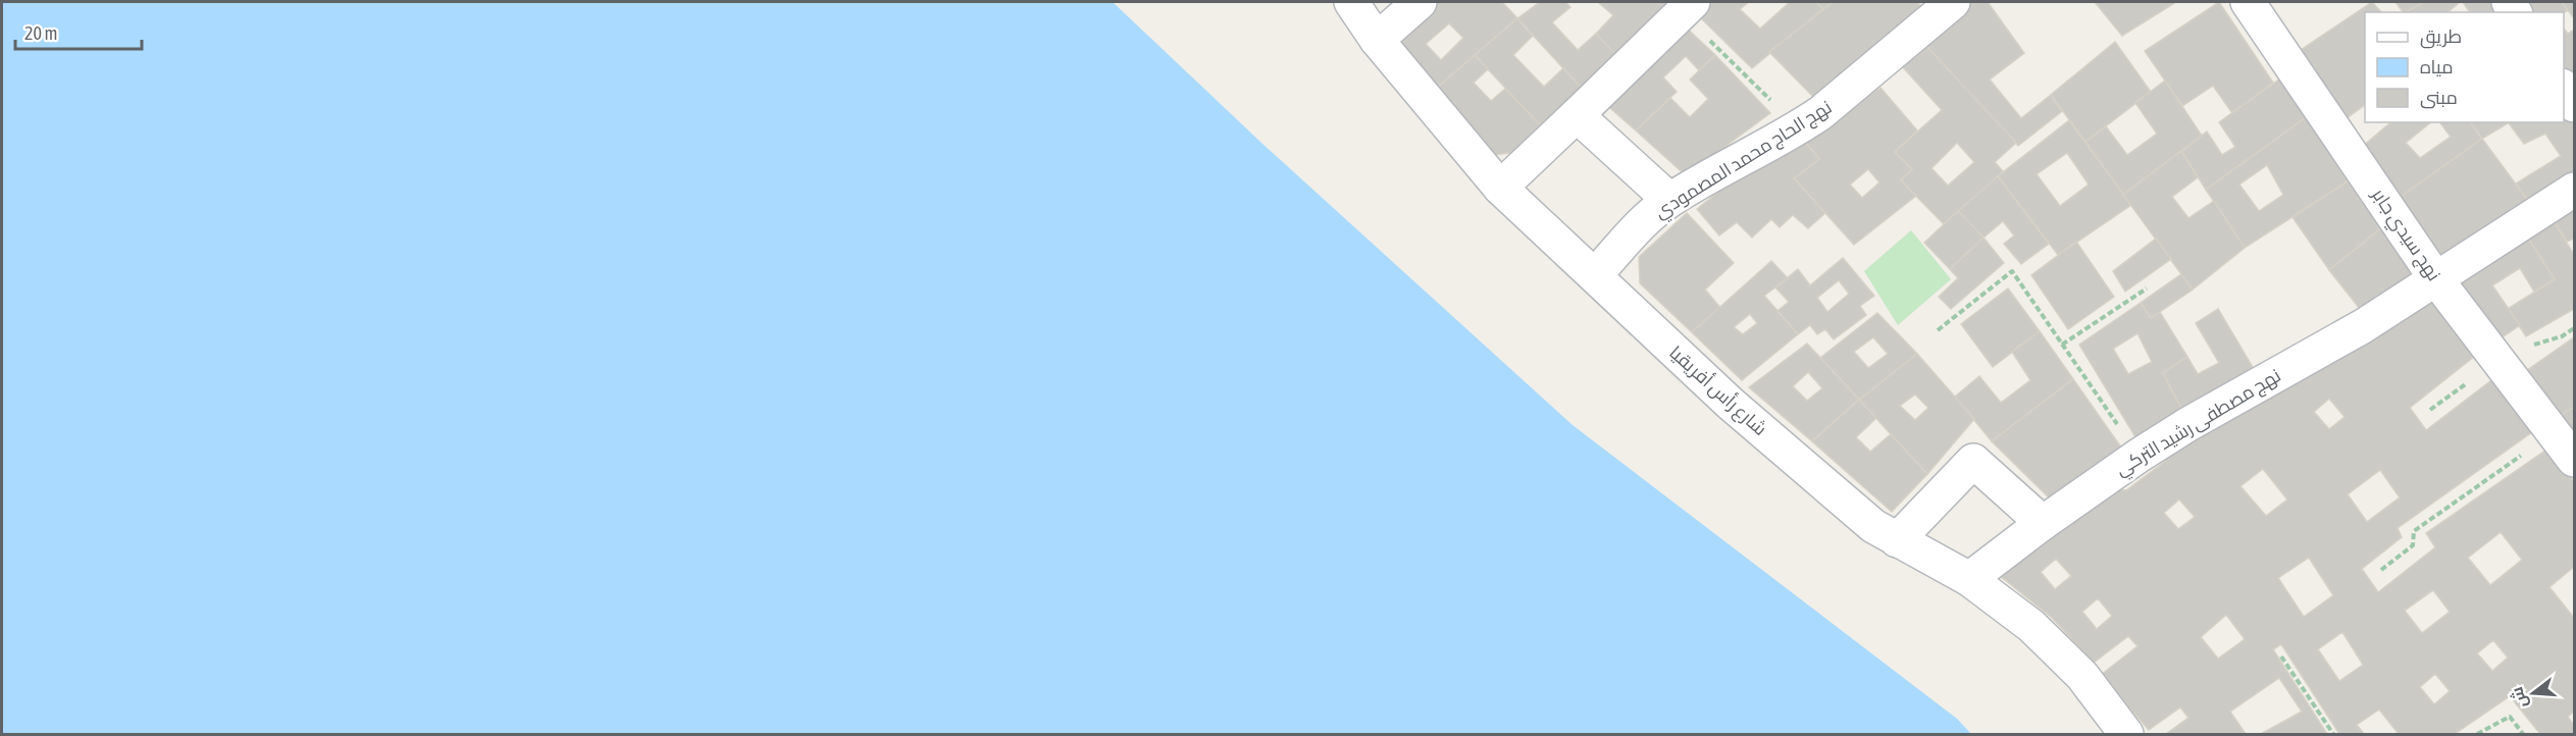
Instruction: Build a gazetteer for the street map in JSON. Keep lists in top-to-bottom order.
{
  "streets": {
    "street": [
      "نهج الحاج محمد المصمودي",
      "نهج سيدي جابر",
      "شارع رأس أفريقيا",
      "نهج مصطفى رشيد التركي"
    ]
  },
  "crossings": [
    ["نهج الحاج محمد المصمودي", "شارع رأس أفريقيا"],
    ["نهج سيدي جابر", "نهج مصطفى رشيد التركي"],
    ["شارع رأس أفريقيا", "نهج مصطفى رشيد التركي"]
  ],
  "legend": ["طريق", "مياه", "مبنى"],
  "scale_bar": "20 m",
  "north": "left"
}
